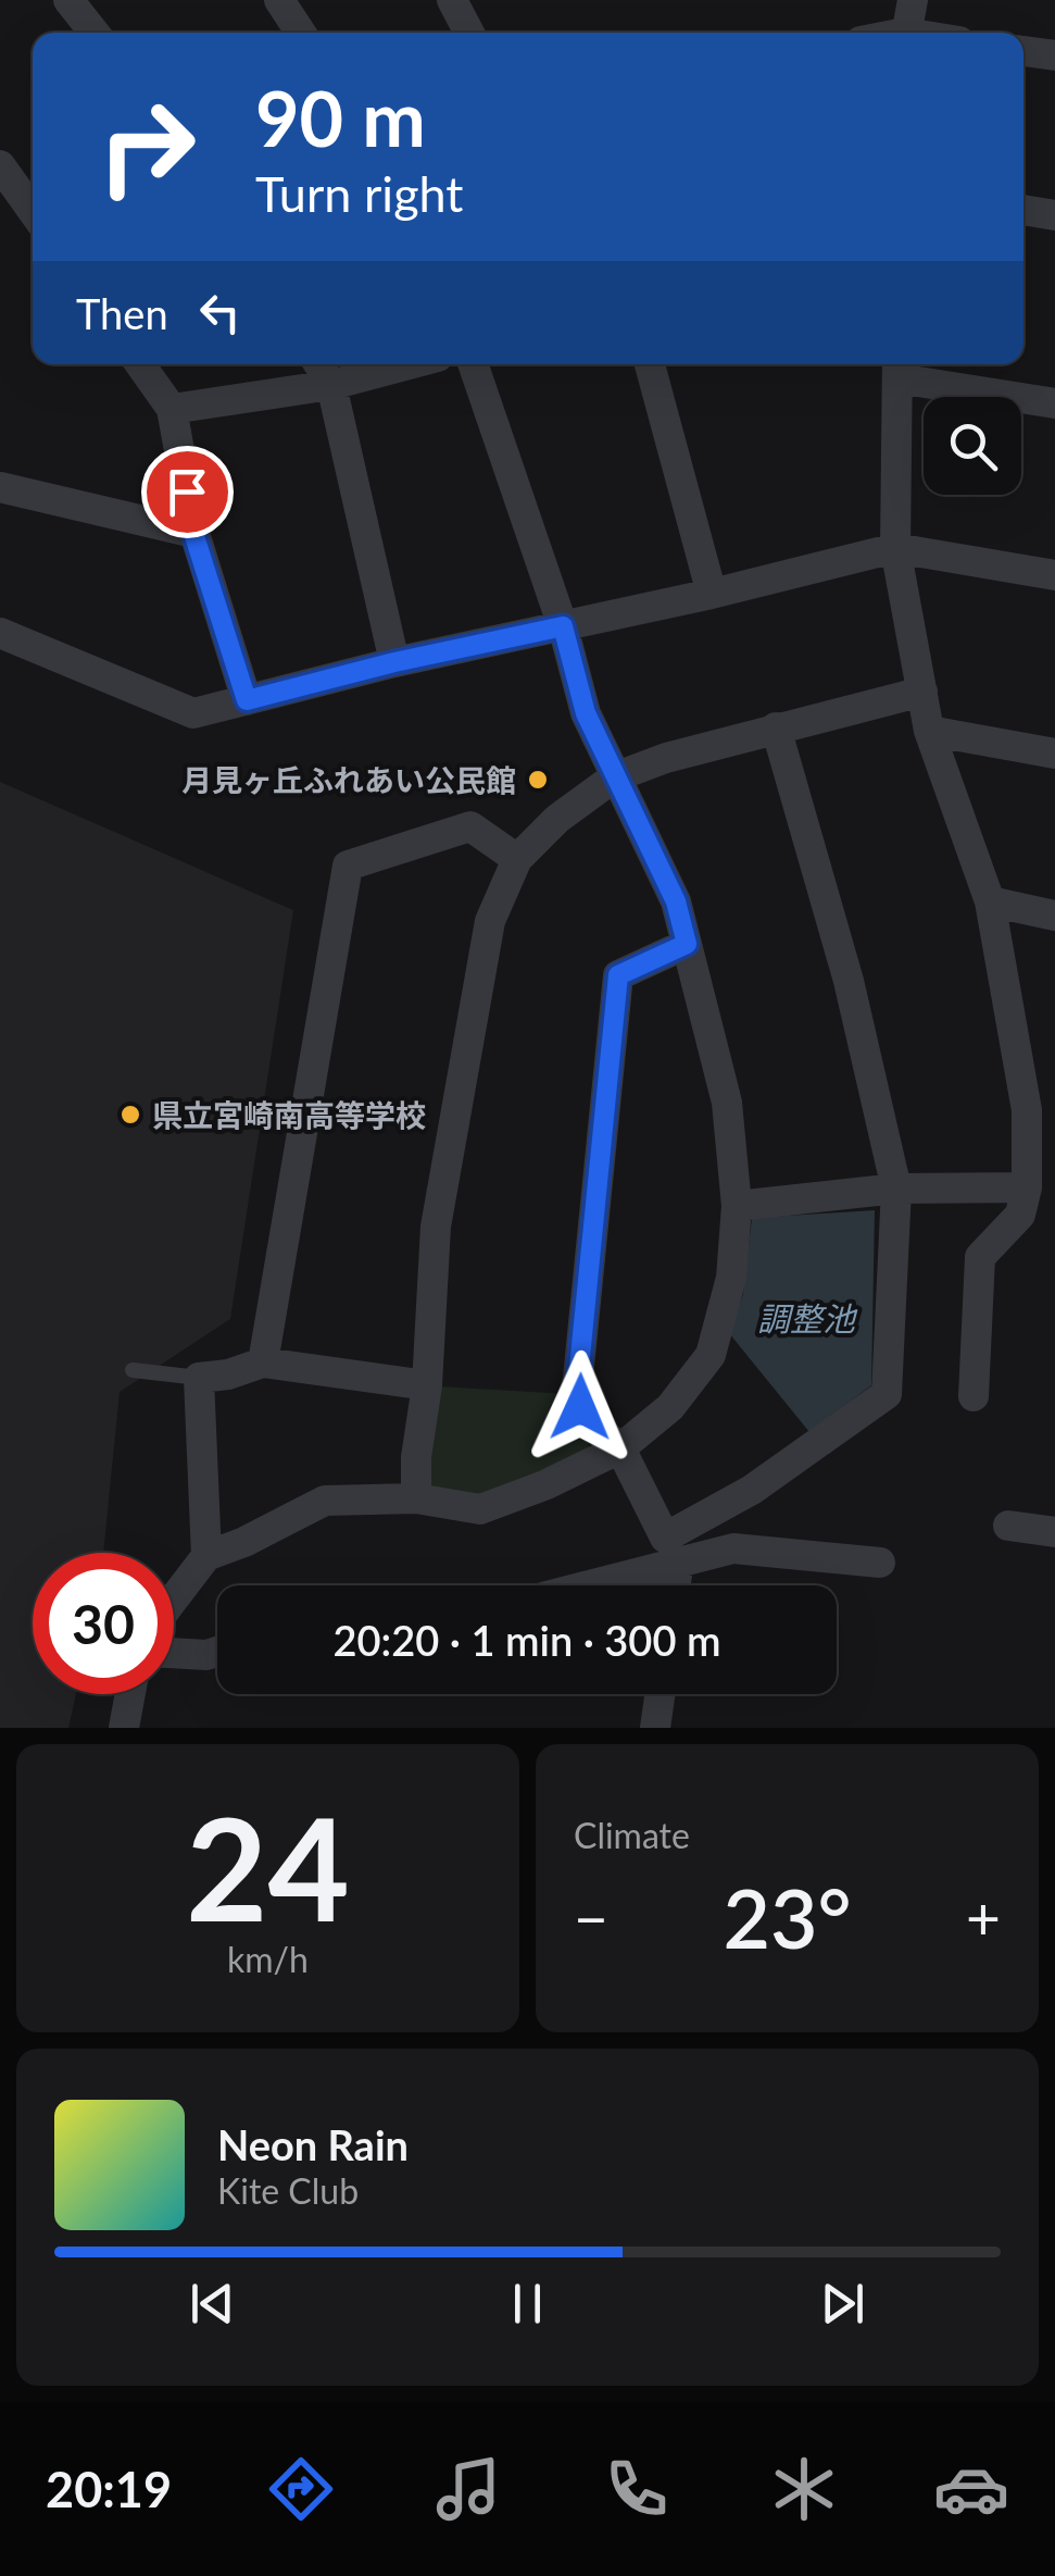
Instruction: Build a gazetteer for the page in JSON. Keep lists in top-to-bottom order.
{
  "water": ["調整池"],
  "places": ["月見ヶ丘ふれあい公民館", "県立宮崎南高等学校"],
  "page": {
    "turn": ["90 m", "Turn right"],
    "then": "Then",
    "limit": "30",
    "trip": "20:20 · 1 min · 300 m",
    "tile": [
      ["24", "km/h"],
      "Climate"
    ],
    "heat": ["−", "23°", "+"],
    "song": ["Neon Rain", "Kite Club"],
    "tabs": "20:19"
  }
}
